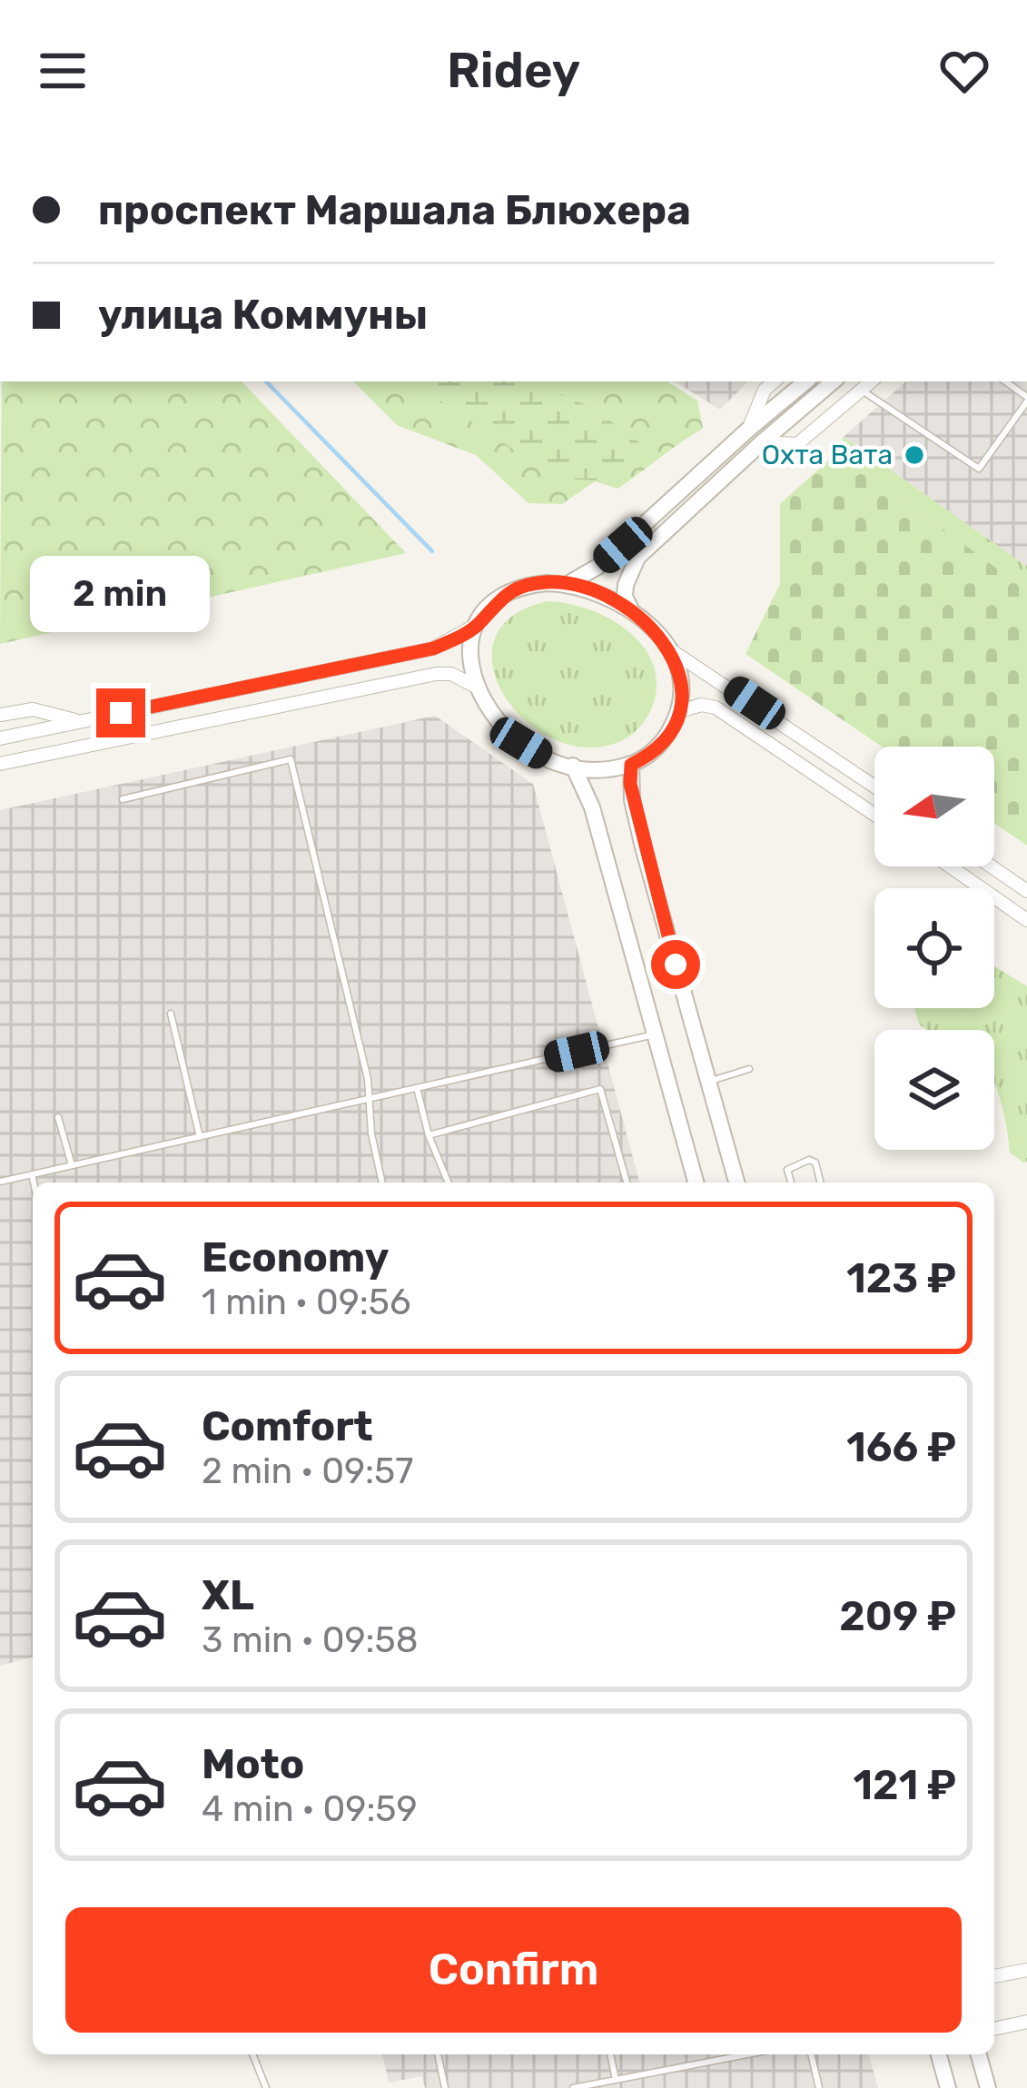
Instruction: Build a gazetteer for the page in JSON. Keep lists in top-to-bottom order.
{
  "places": ["Охта Вата"],
  "north": "left",
  "page": {
    "header": "Ridey",
    "banner": ["проспект Маршала Блюхера", "улица Коммуны"],
    "bubble": "2 min",
    "list": [
      {
        "name": "Economy",
        "note": "1 min · 09:56",
        "value": "123 ₽"
      },
      {
        "name": "Comfort",
        "note": "2 min · 09:57",
        "value": "166 ₽"
      },
      {
        "name": "XL",
        "note": "3 min · 09:58",
        "value": "209 ₽"
      },
      {
        "name": "Moto",
        "note": "4 min · 09:59",
        "value": "121 ₽"
      }
    ],
    "buttons": "Confirm"
  }
}
